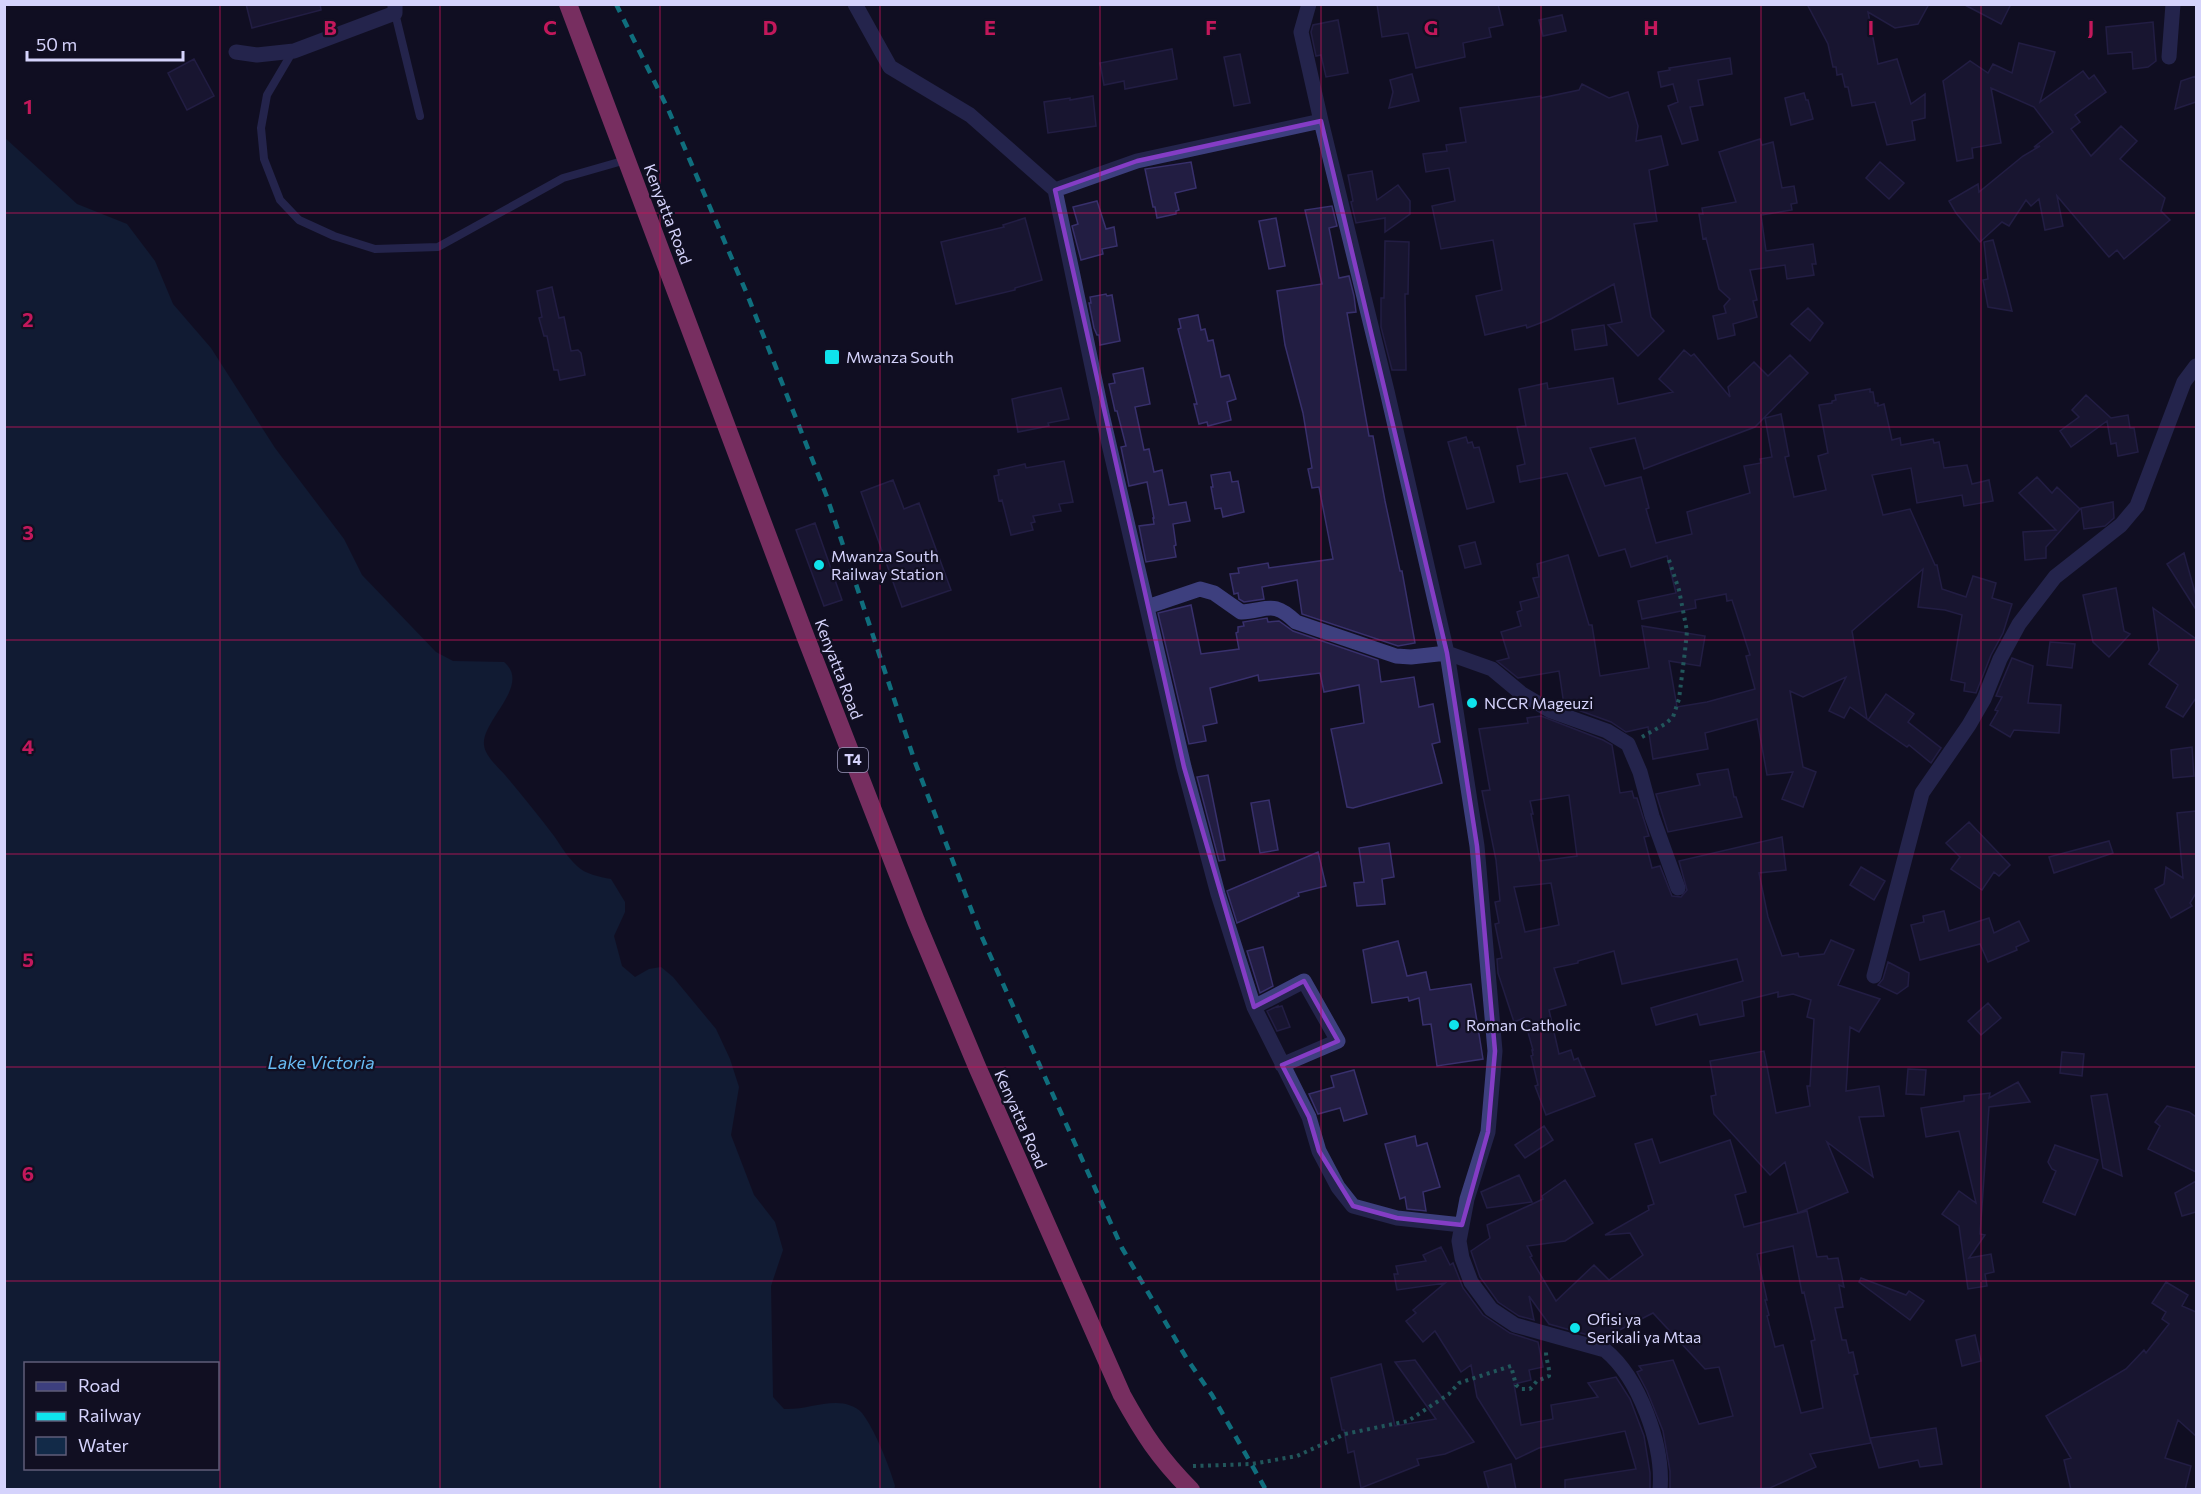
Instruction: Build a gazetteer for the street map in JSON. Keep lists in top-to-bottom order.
{
  "streets": {
    "highway": ["Kenyatta Road", "T4"]
  },
  "water": ["Lake Victoria"],
  "places": {
    "transit": ["Mwanza South"],
    "other": [
      "Mwanza South Railway Station",
      "NCCR Mageuzi",
      "Roman Catholic",
      "Ofisi ya Serikali ya Mtaa"
    ]
  },
  "legend": ["Road", "Railway", "Water"],
  "scale_bar": "50 m",
  "grid": {
    "columns": [
      "B",
      "C",
      "D",
      "E",
      "F",
      "G",
      "H",
      "I",
      "J"
    ],
    "rows": [
      "1",
      "2",
      "3",
      "4",
      "5",
      "6"
    ]
  }
}
